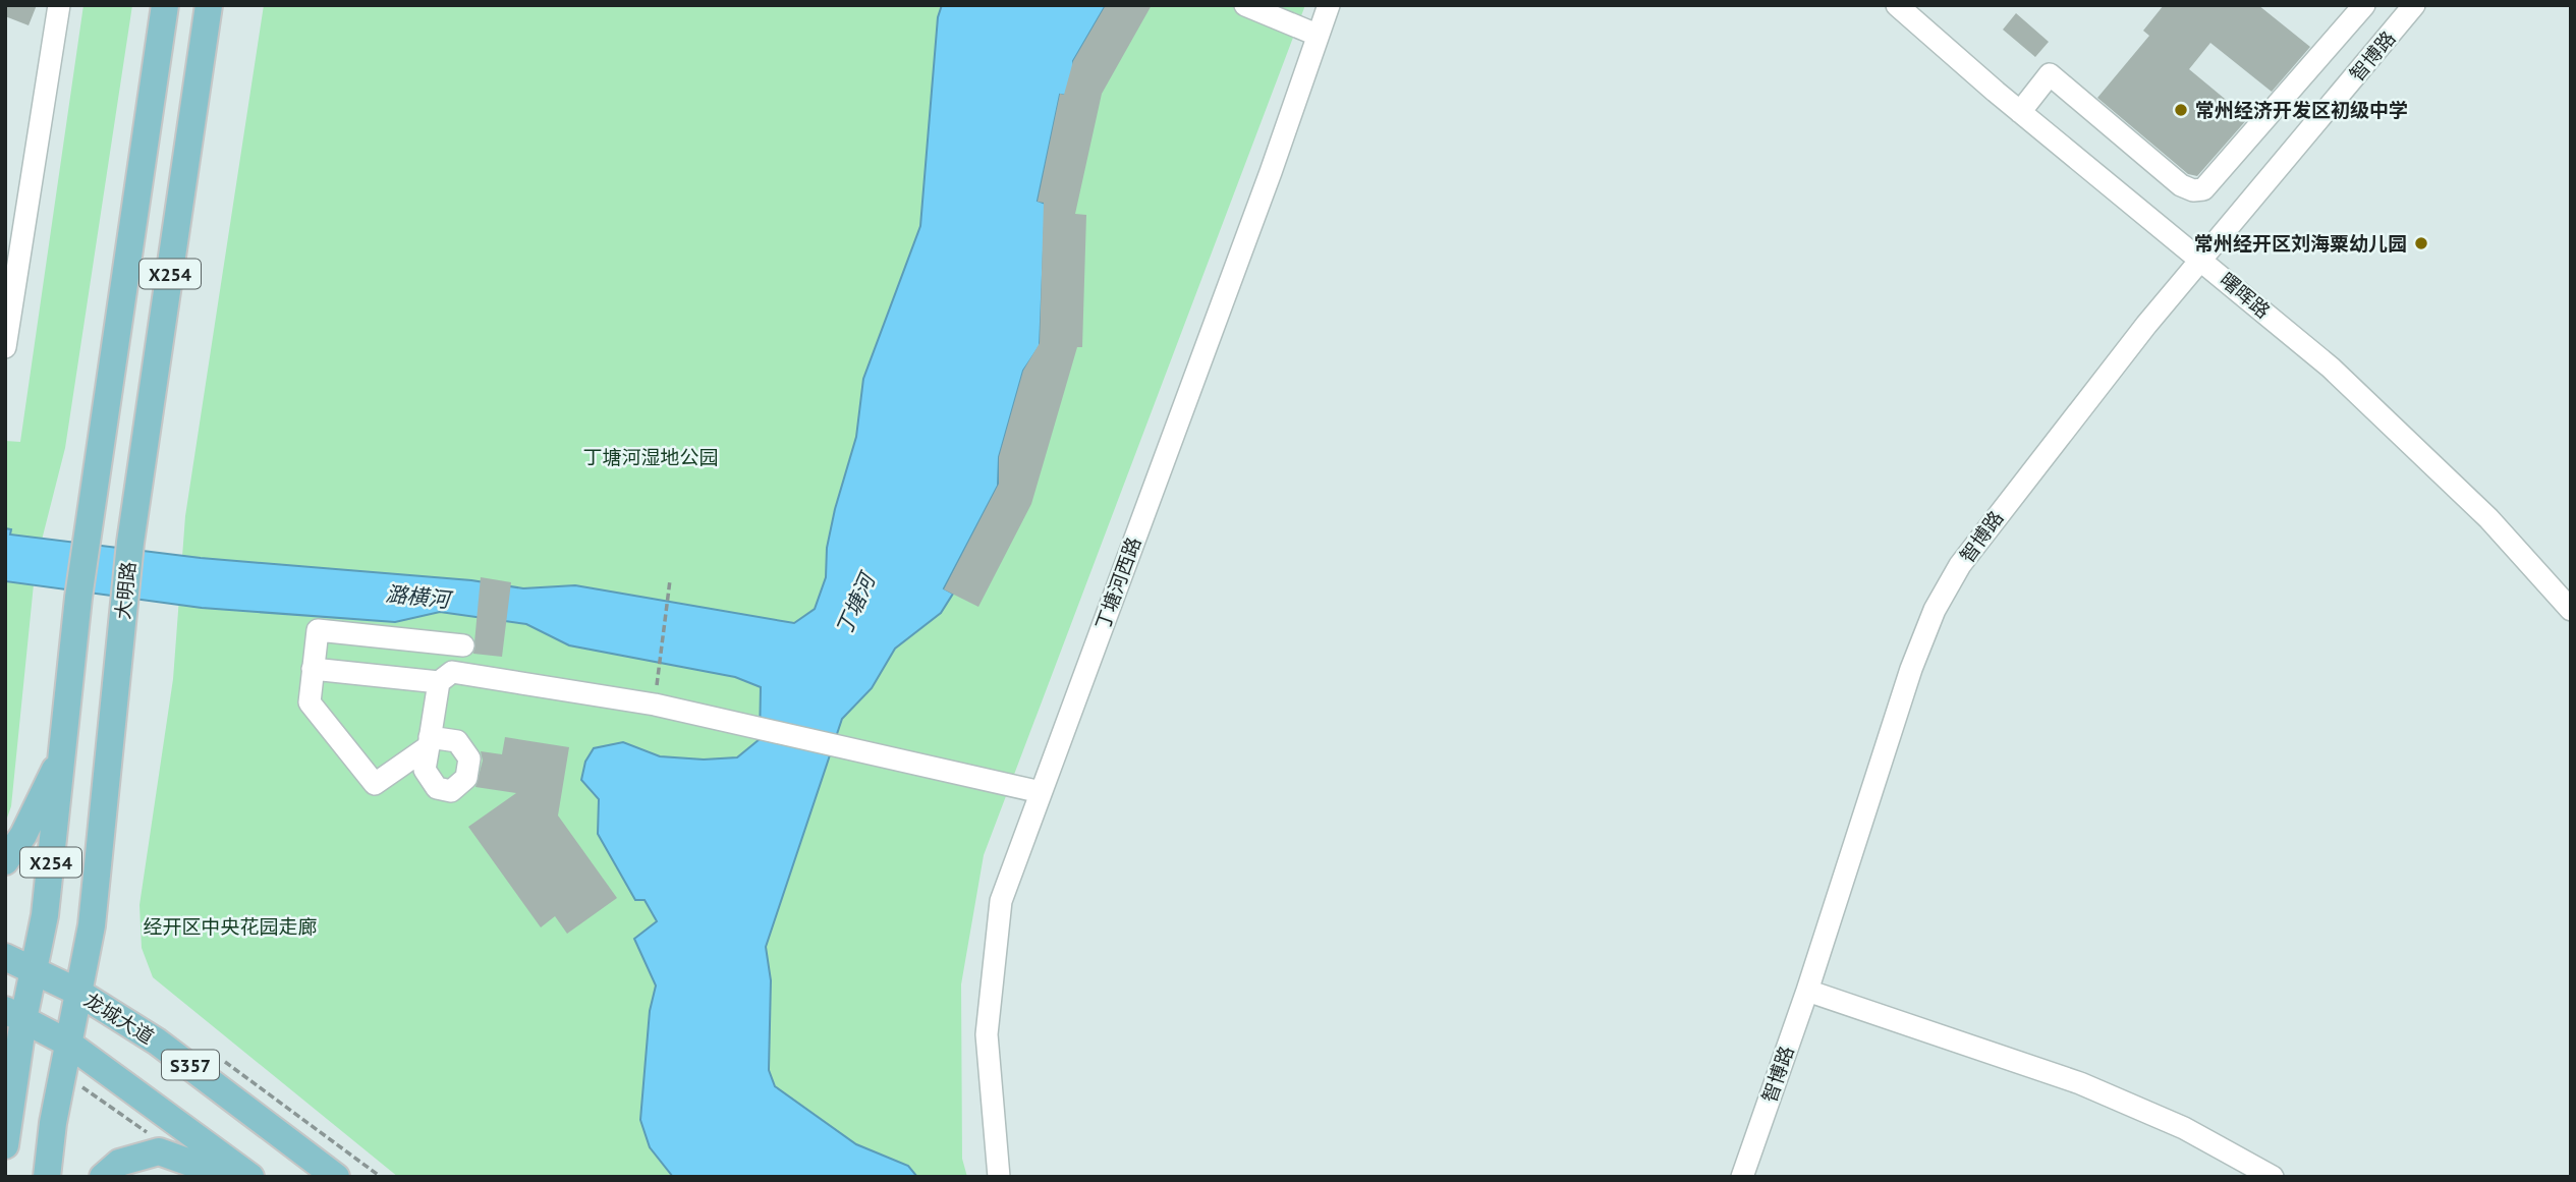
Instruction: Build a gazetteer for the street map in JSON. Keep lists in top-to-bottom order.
{
  "streets": {
    "main road": [
      "X254",
      "大明路",
      "龙城大道",
      "S357"
    ],
    "street": ["智博路", "曙晖路", "丁塘河西路"]
  },
  "crossings": [
    ["智博路", "曙晖路"],
    ["X254", "龙城大道"],
    ["X254", "S357"],
    ["大明路", "龙城大道"],
    ["大明路", "S357"],
    ["龙城大道", "S357"]
  ],
  "water": ["潞横河", "丁塘河"],
  "parks": ["丁塘河湿地公园", "经开区中央花园走廊"],
  "places": ["常州经济开发区初级中学", "常州经开区刘海粟幼儿园"]
}
